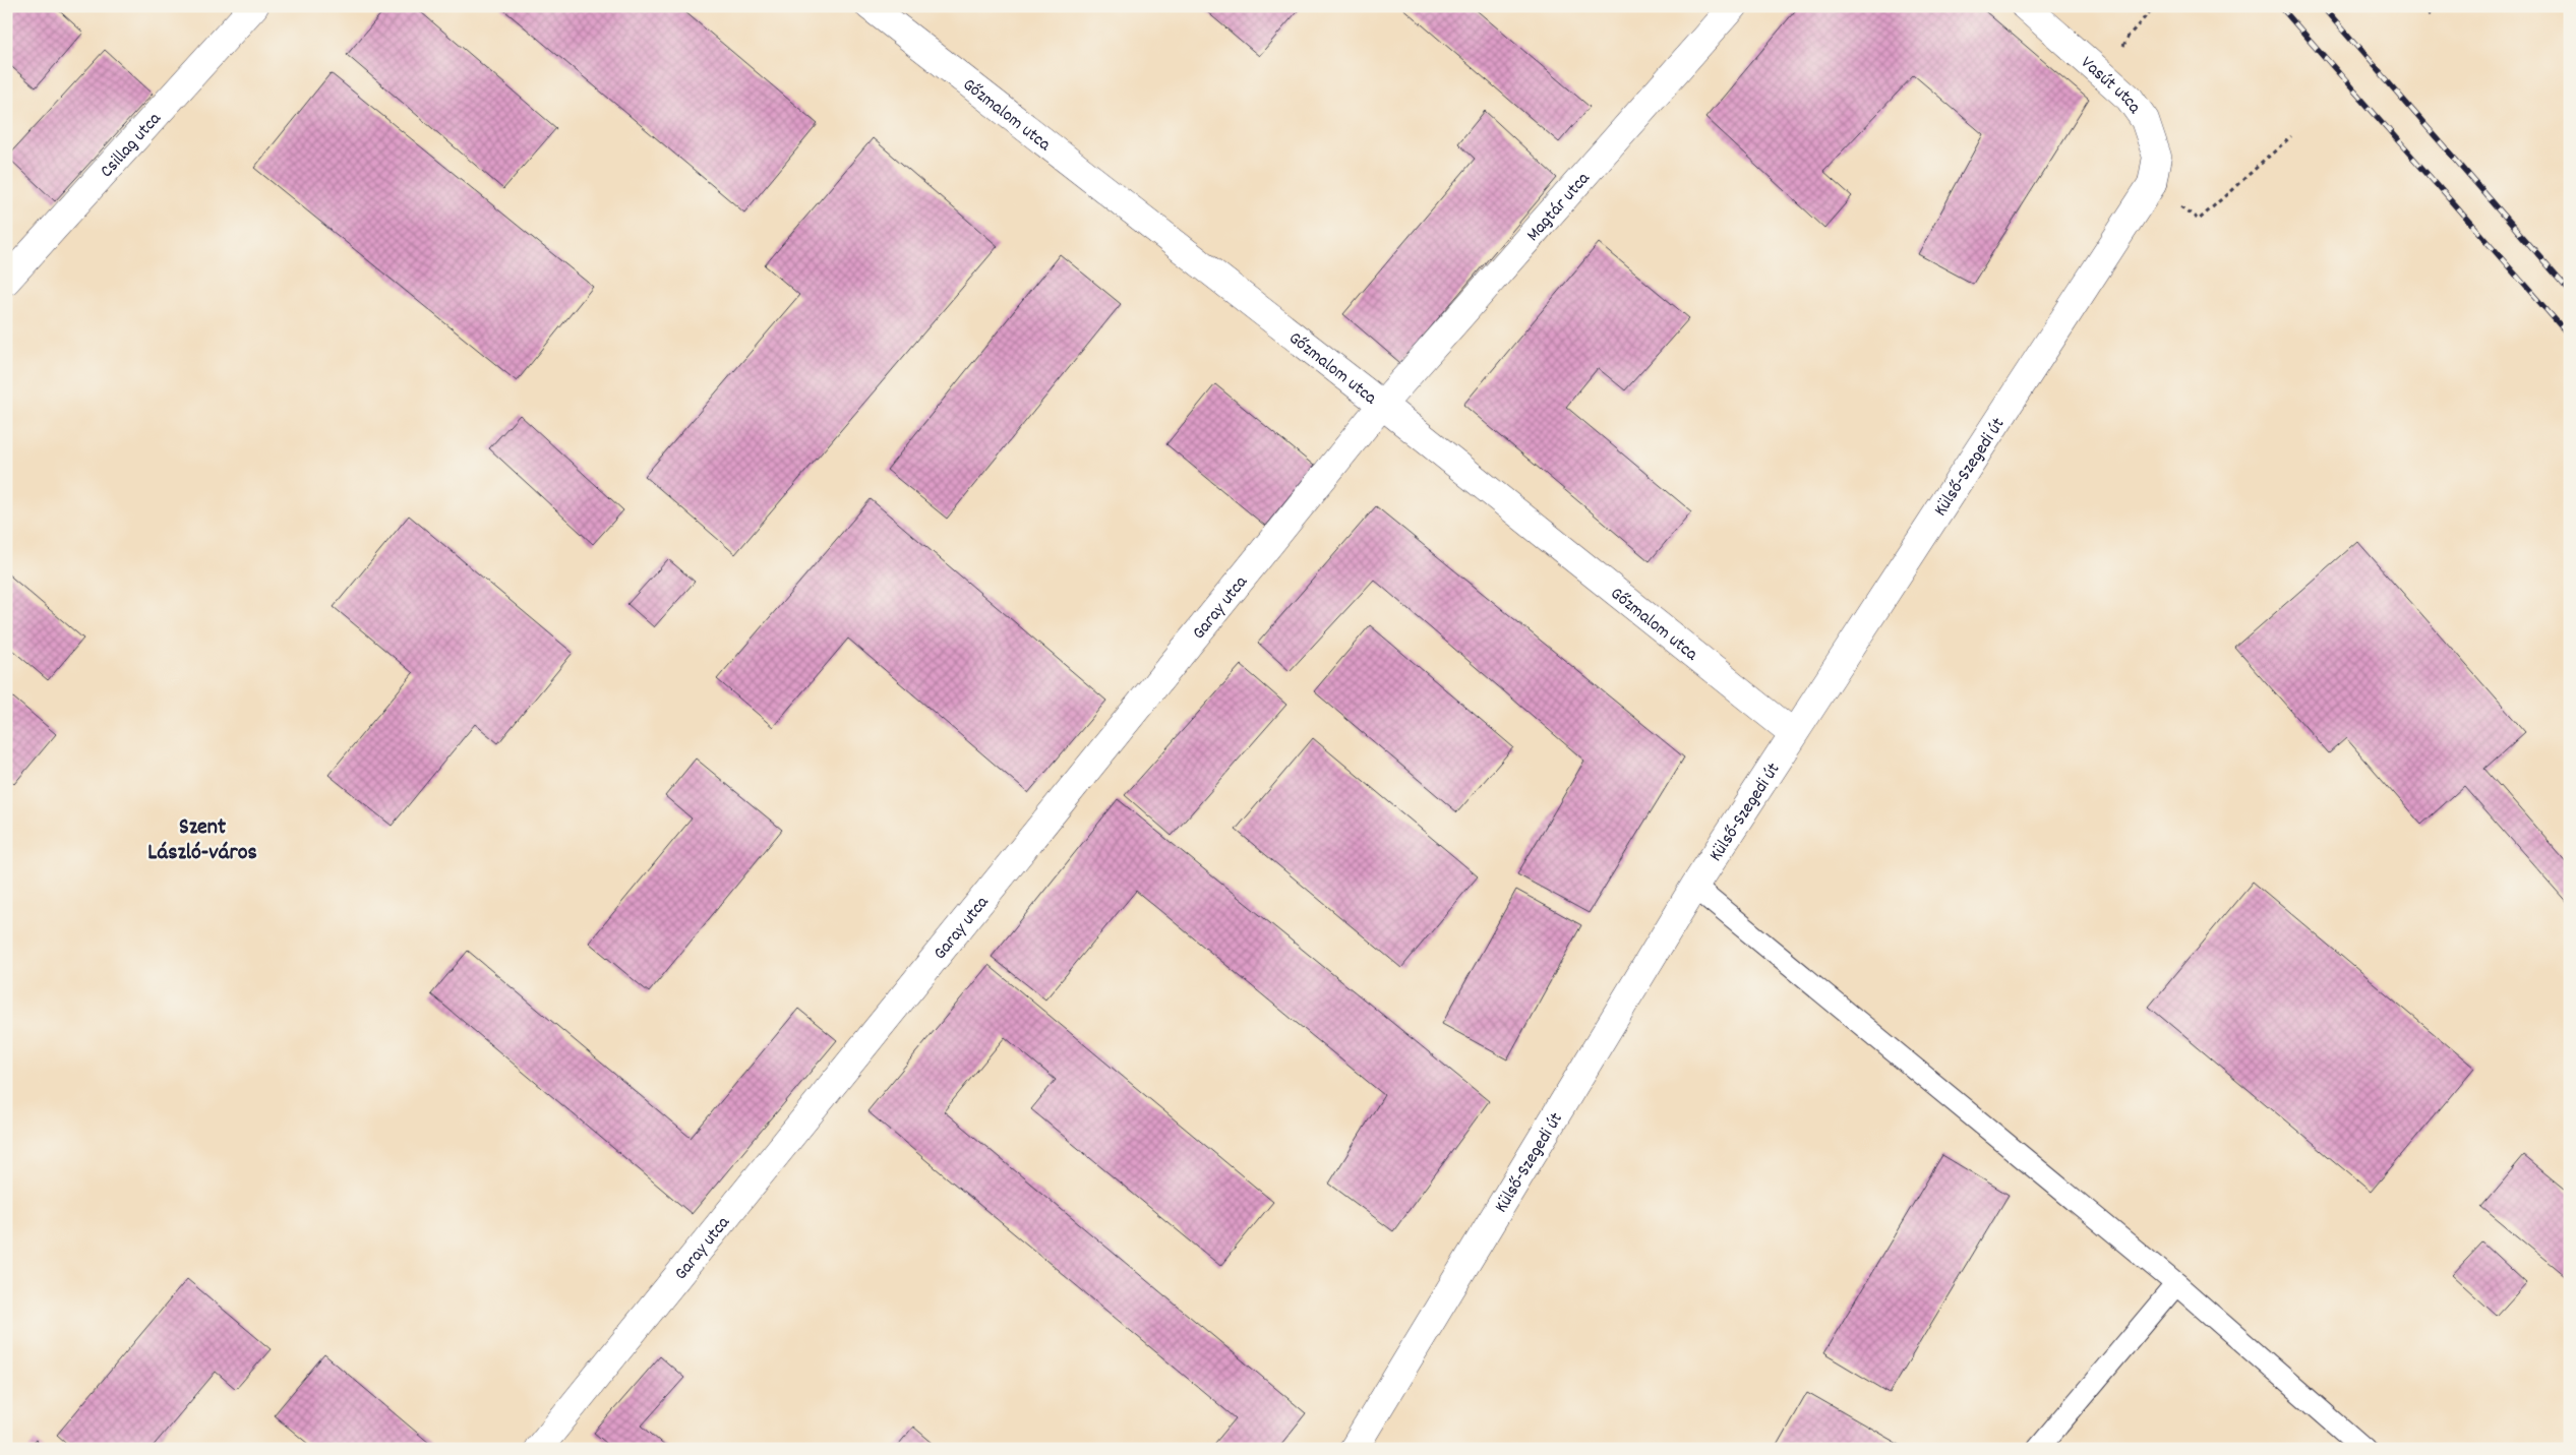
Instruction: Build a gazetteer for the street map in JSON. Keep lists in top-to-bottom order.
{
  "streets": {
    "street": [
      "Vasút utca",
      "Gőzmalom utca",
      "Csillag utca",
      "Magtár utca",
      "Külső-Szegedi út",
      "Garay utca"
    ]
  },
  "crossings": [
    ["Vasút utca", "Külső-Szegedi út"],
    ["Gőzmalom utca", "Magtár utca"],
    ["Gőzmalom utca", "Külső-Szegedi út"],
    ["Gőzmalom utca", "Garay utca"],
    ["Magtár utca", "Garay utca"]
  ],
  "districts": ["Szent László-város"]
}
